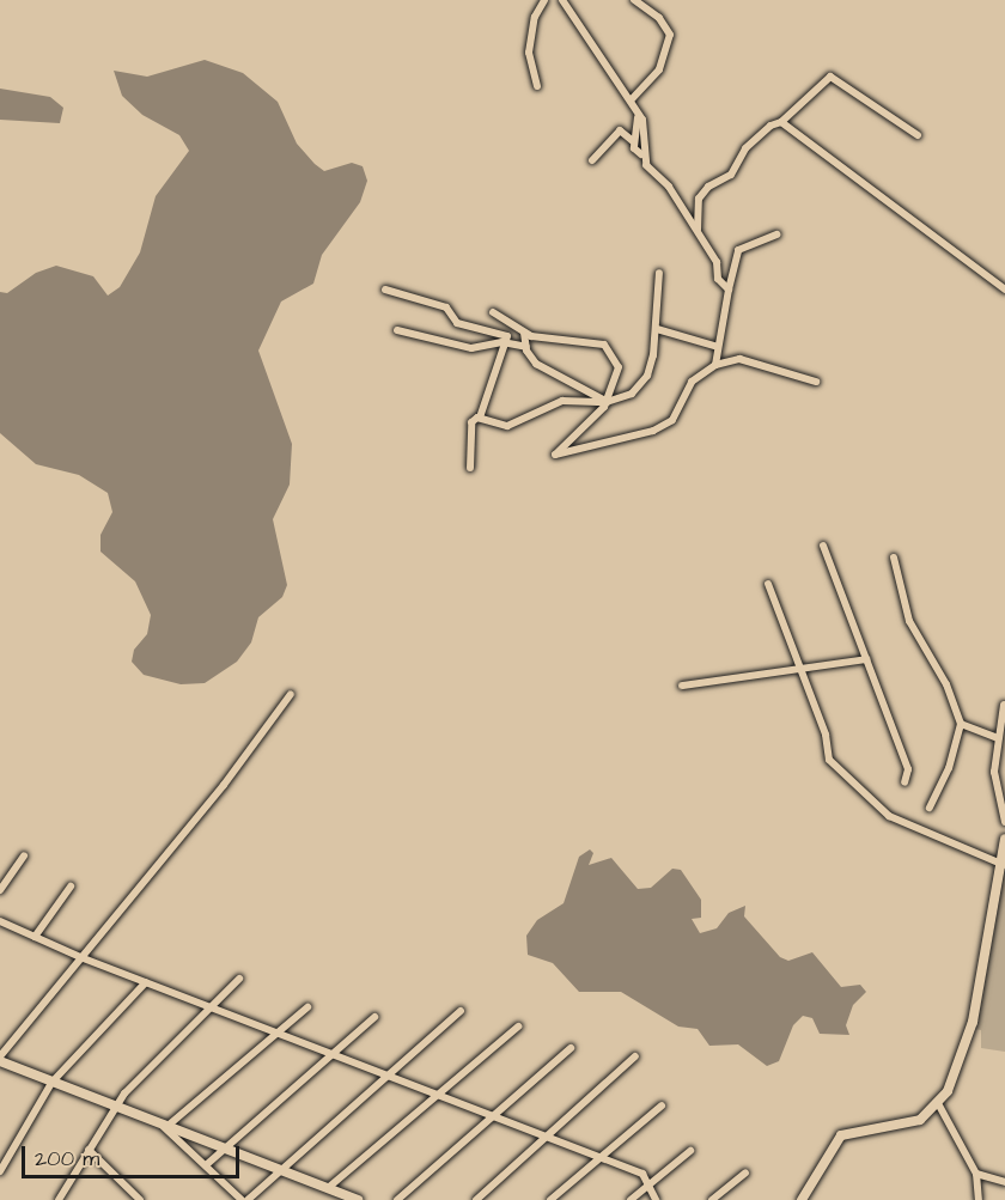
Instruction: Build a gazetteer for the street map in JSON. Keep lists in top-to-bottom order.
{
  "scale_bar": "200 m"
}
